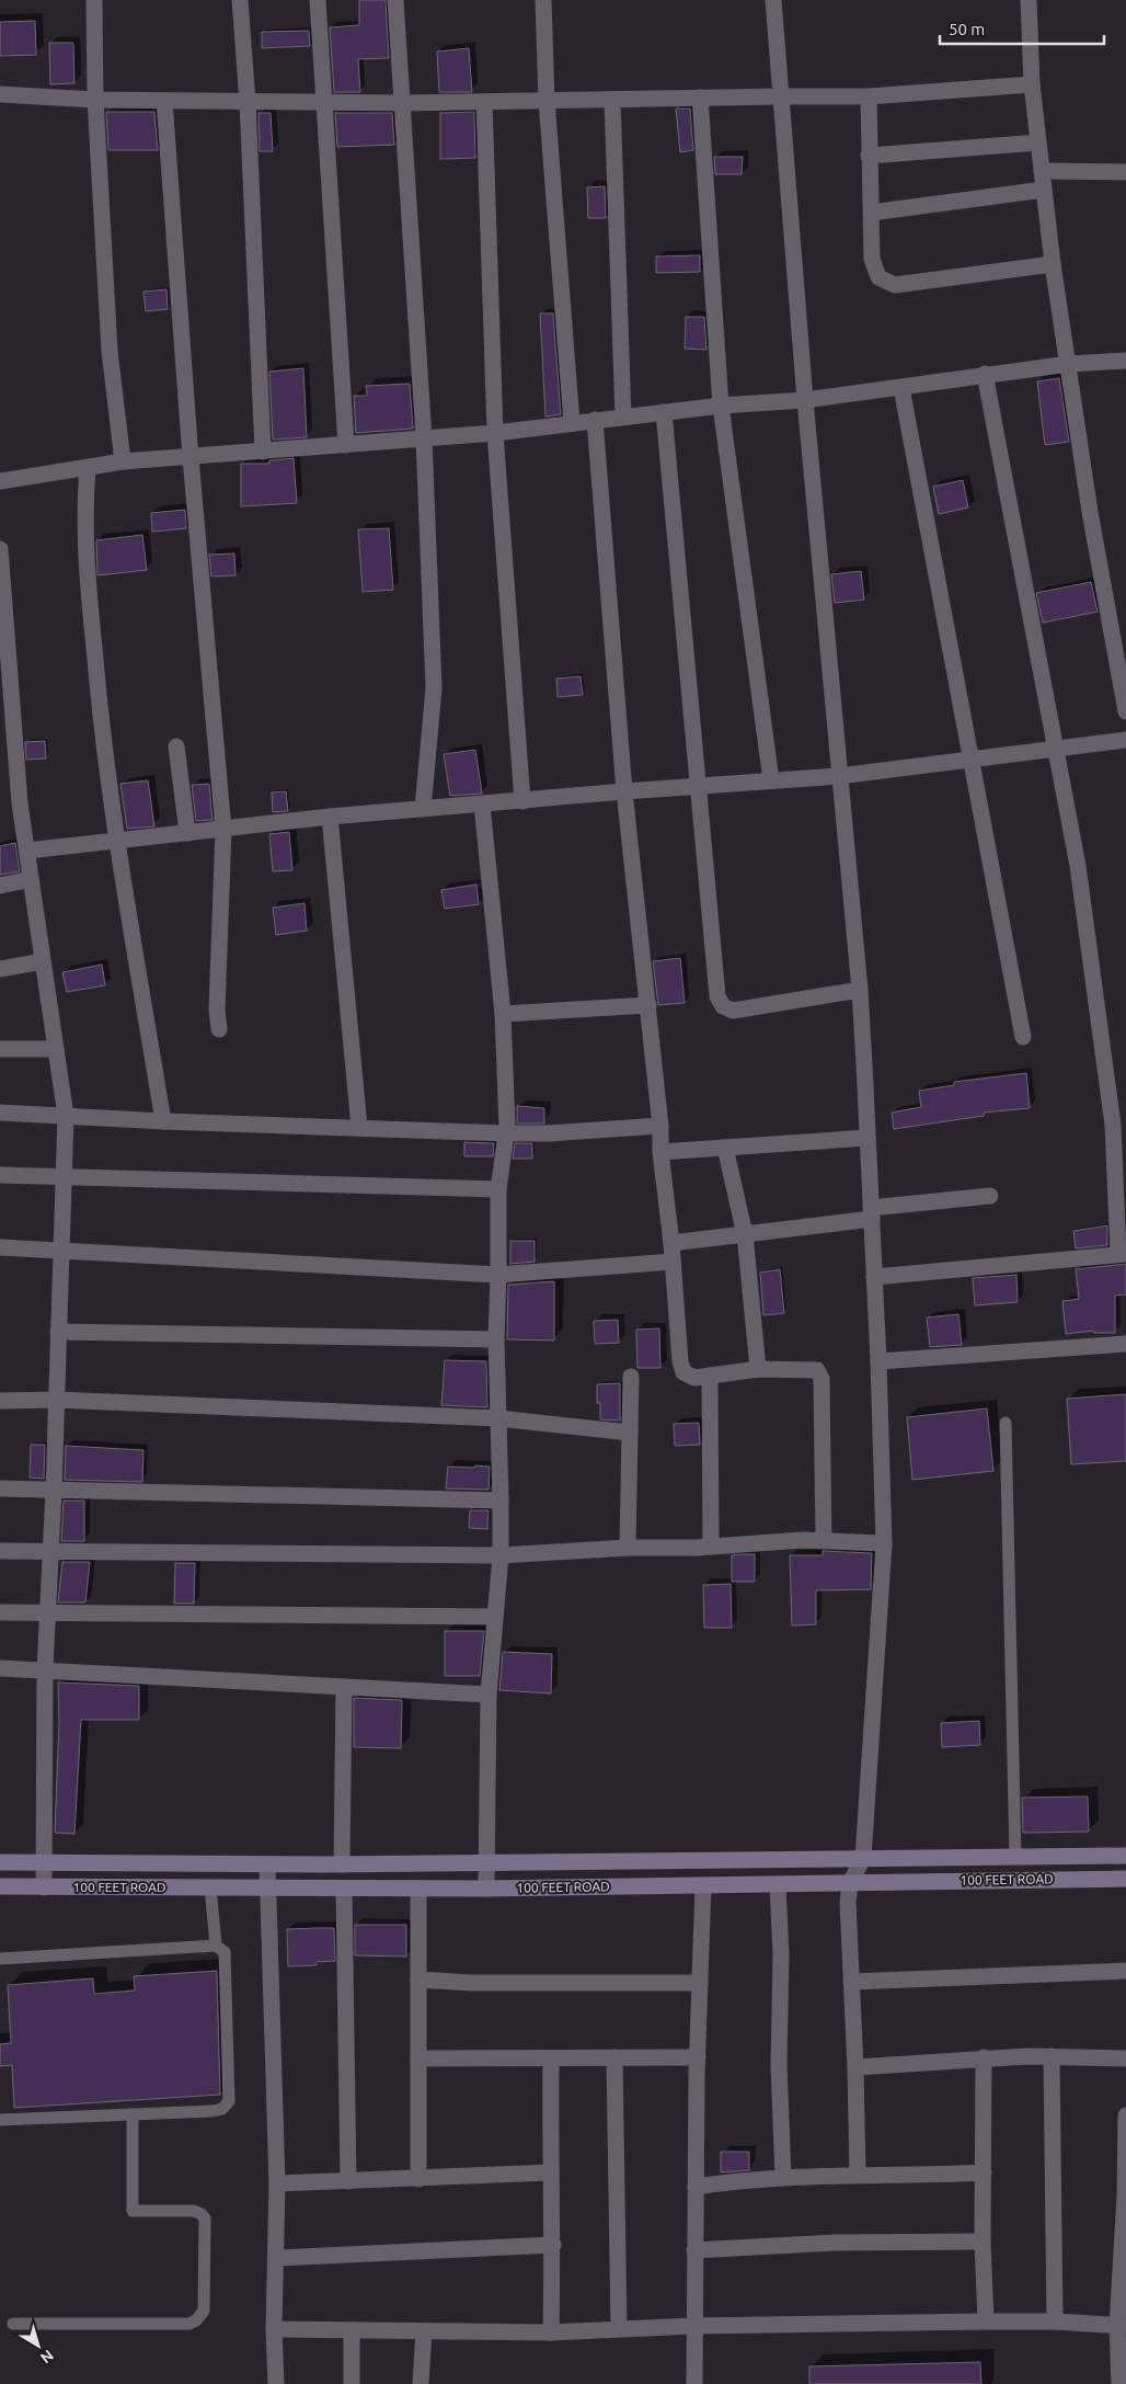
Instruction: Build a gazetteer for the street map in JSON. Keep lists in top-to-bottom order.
{
  "streets": {
    "street": ["100 FEET ROAD"]
  },
  "scale_bar": "50 m",
  "north": "bottom right"
}
